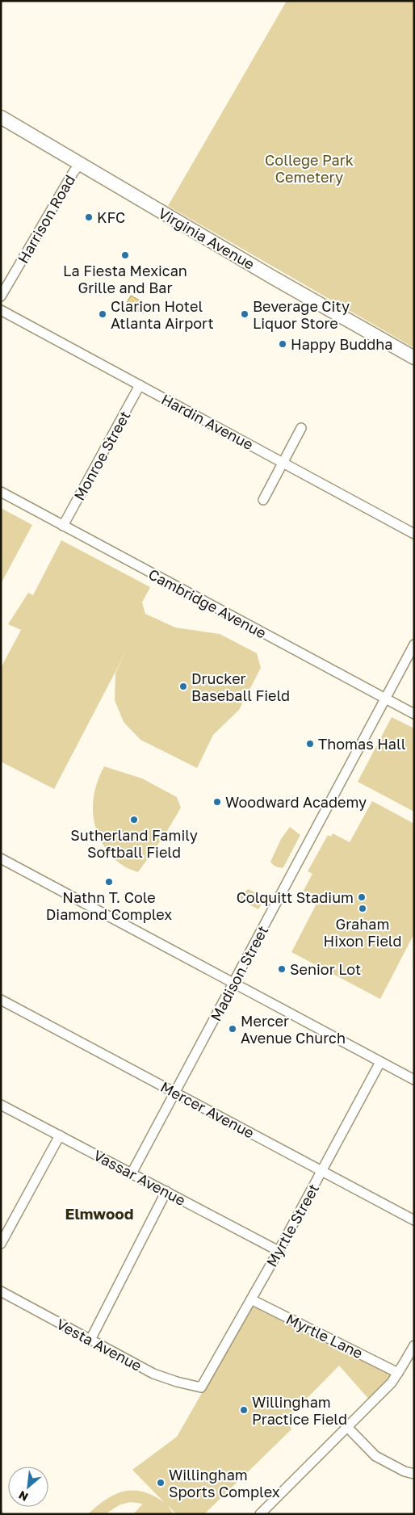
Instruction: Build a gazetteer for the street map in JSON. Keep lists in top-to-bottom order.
{
  "streets": {
    "main road": ["Virginia Avenue"],
    "street": [
      "Harrison Road",
      "Hardin Avenue",
      "Monroe Street",
      "Cambridge Avenue",
      "Madison Street",
      "Mercer Avenue",
      "Vassar Avenue",
      "Myrtle Street",
      "Myrtle Lane",
      "Vesta Avenue"
    ]
  },
  "crossings": [
    ["Harrison Road", "Virginia Avenue"],
    ["Hardin Avenue", "Monroe Street"],
    ["Monroe Street", "Cambridge Avenue"],
    ["Cambridge Avenue", "Madison Street"],
    ["Madison Street", "Mercer Avenue"],
    ["Madison Street", "Vassar Avenue"],
    ["Mercer Avenue", "Myrtle Street"],
    ["Vassar Avenue", "Myrtle Street"],
    ["Myrtle Street", "Myrtle Lane"],
    ["Myrtle Street", "Vesta Avenue"]
  ],
  "districts": ["Elmwood"],
  "parks": ["College Park Cemetery"],
  "places": [
    "KFC",
    "La Fiesta Mexican Grille and Bar",
    "Clarion Hotel Atlanta Airport",
    "Beverage City Liquor Store",
    "Happy Buddha",
    "Drucker Baseball Field",
    "Thomas Hall",
    "Woodward Academy",
    "Sutherland Family Softball Field",
    "Nathn T. Cole Diamond Complex",
    "Colquitt Stadium",
    "Graham Hixon Field",
    "Senior Lot",
    "Mercer Avenue Church",
    "Willingham Practice Field",
    "Willingham Sports Complex"
  ],
  "north": "bottom left"
}
